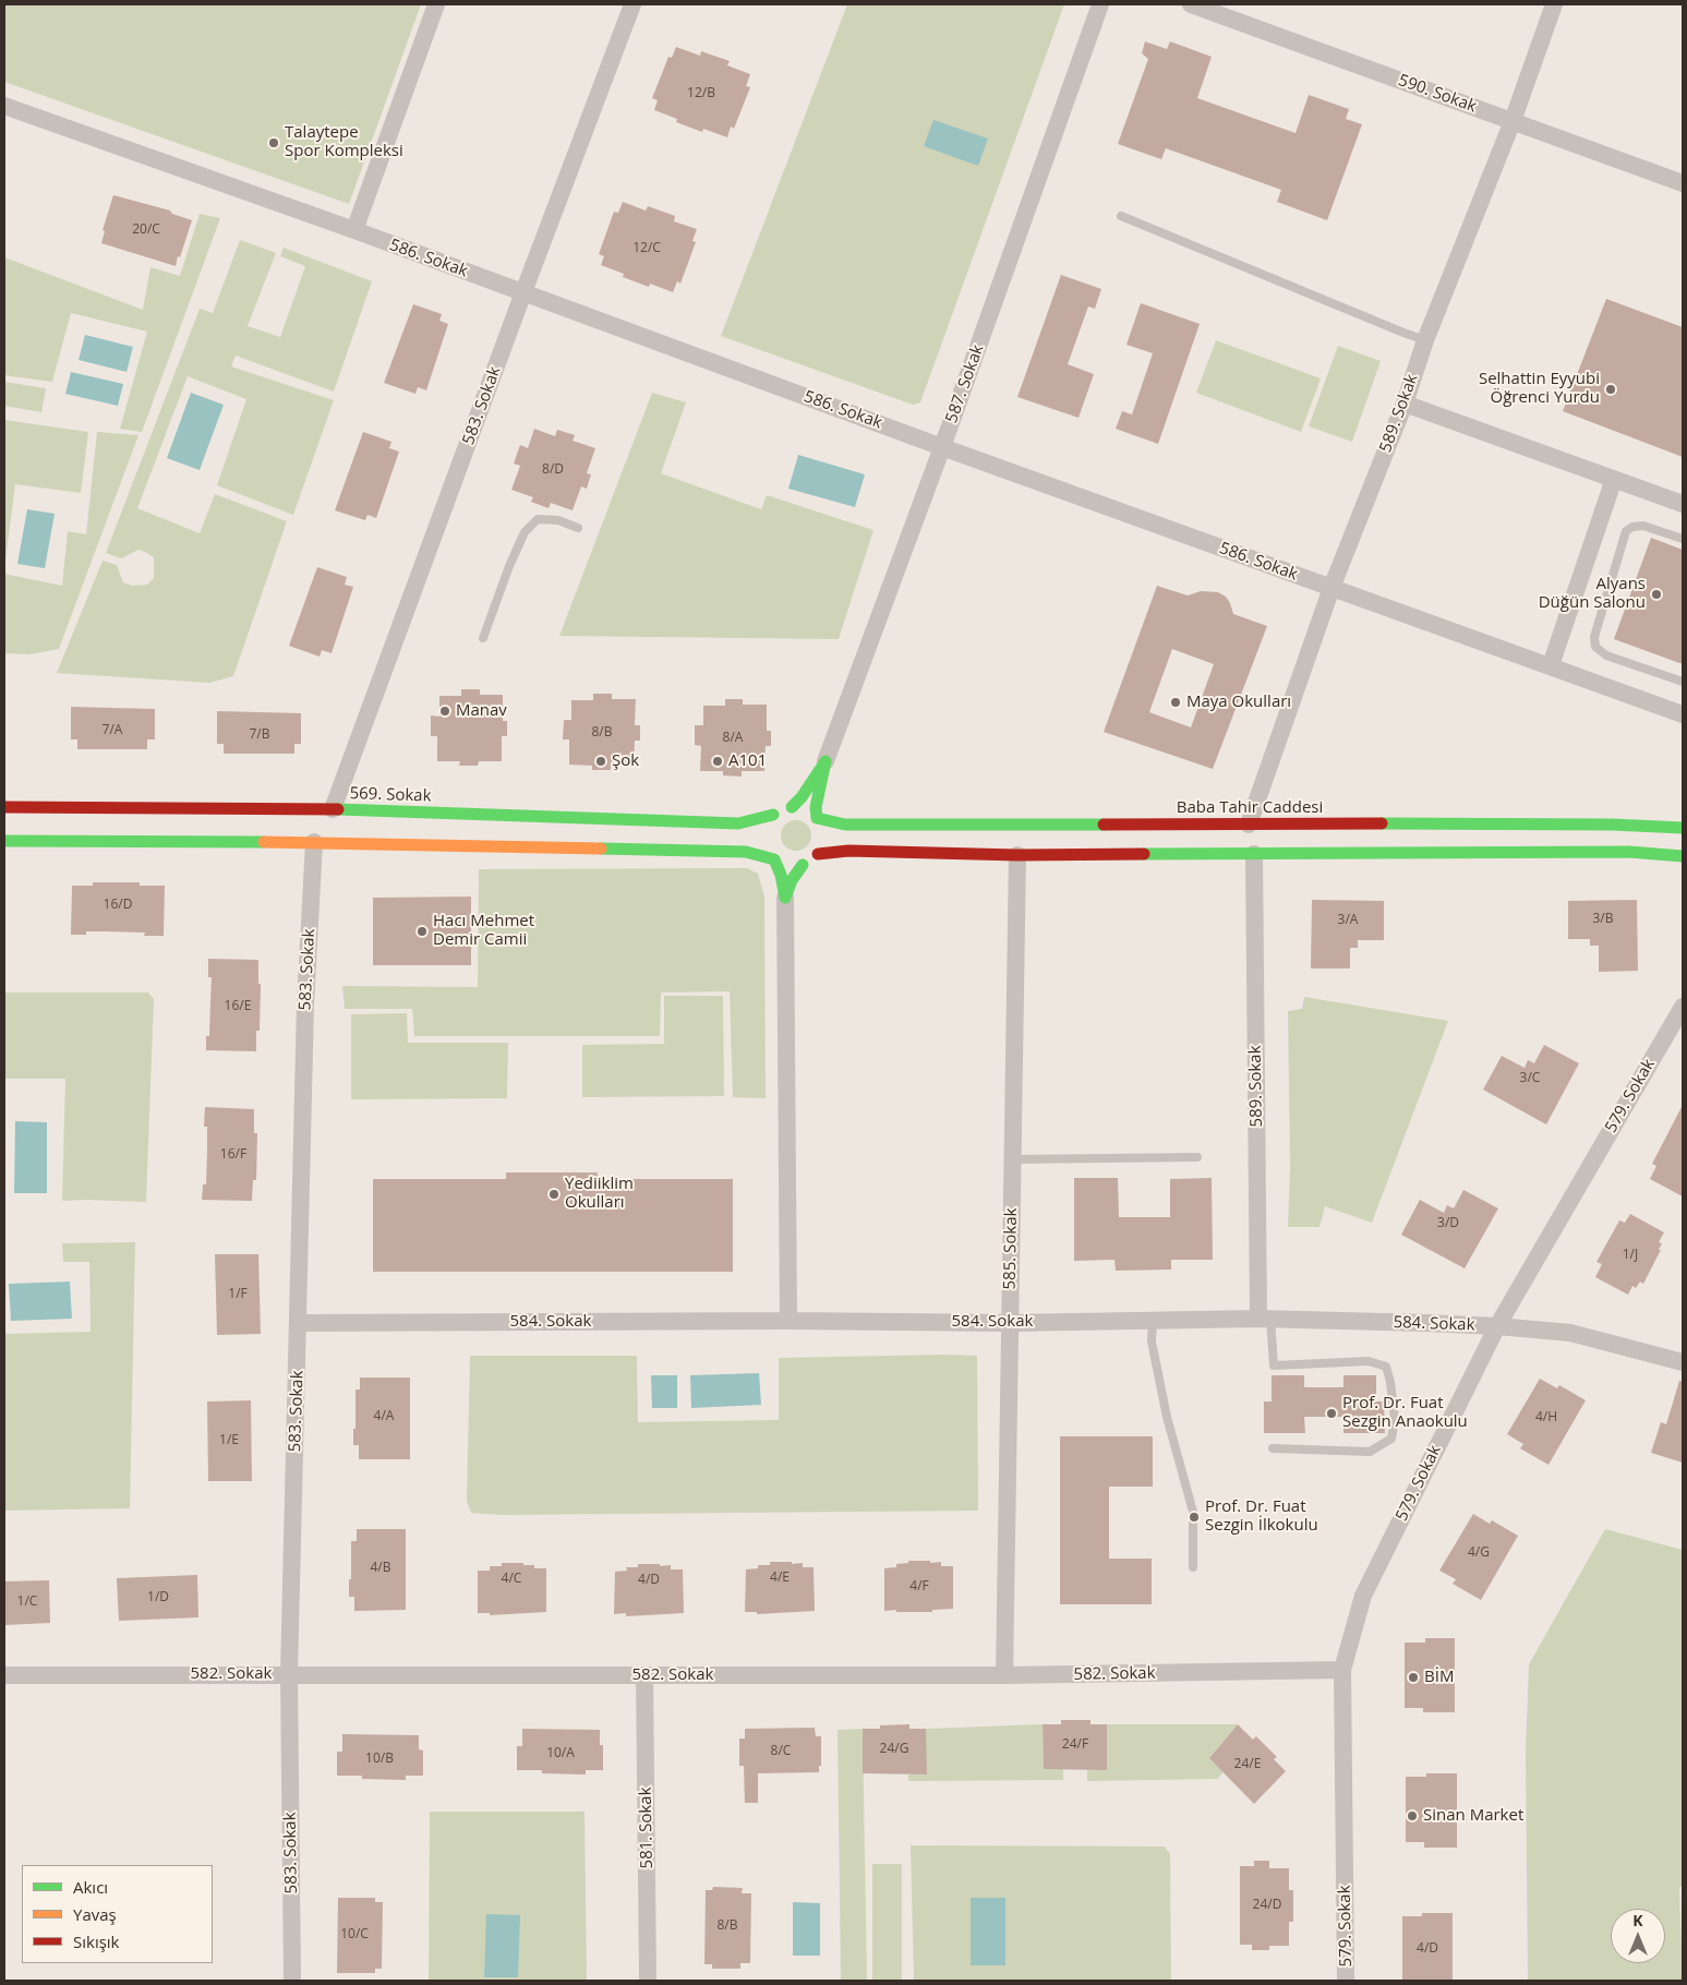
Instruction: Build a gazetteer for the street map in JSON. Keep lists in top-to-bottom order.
{
  "streets": {
    "street": [
      "590. Sokak",
      "586. Sokak",
      "587. Sokak",
      "583. Sokak",
      "589. Sokak",
      "569. Sokak",
      "Baba Tahir Caddesi",
      "579. Sokak",
      "585. Sokak",
      "584. Sokak",
      "582. Sokak",
      "581. Sokak"
    ]
  },
  "crossings": [
    ["590. Sokak", "589. Sokak"],
    ["586. Sokak", "587. Sokak"],
    ["586. Sokak", "583. Sokak"],
    ["586. Sokak", "589. Sokak"],
    ["583. Sokak", "569. Sokak"],
    ["583. Sokak", "584. Sokak"],
    ["583. Sokak", "582. Sokak"],
    ["589. Sokak", "Baba Tahir Caddesi"],
    ["589. Sokak", "584. Sokak"],
    ["569. Sokak", "Baba Tahir Caddesi"],
    ["579. Sokak", "584. Sokak"],
    ["579. Sokak", "582. Sokak"],
    ["585. Sokak", "584. Sokak"],
    ["585. Sokak", "582. Sokak"],
    ["582. Sokak", "581. Sokak"]
  ],
  "places": [
    "Talaytepe Spor Kompleksi",
    "Selhattin Eyyubi Öğrenci Yurdu",
    "Alyans Düğün Salonu",
    "Maya Okulları",
    "Manav",
    "Şok",
    "A101",
    "Hacı Mehmet Demir Camii",
    "Yediiklim Okulları",
    "Prof. Dr. Fuat Sezgin Anaokulu",
    "Prof. Dr. Fuat Sezgin İlkokulu",
    "BİM",
    "Sinan Market"
  ],
  "house_numbers": [
    "12/B",
    "20/C",
    "12/C",
    "8/D",
    "7/A",
    "8/B",
    "7/B",
    "8/A",
    "16/D",
    "3/B",
    "3/A",
    "16/E",
    "3/C",
    "16/F",
    "3/D",
    "1/J",
    "1/F",
    "4/A",
    "4/H",
    "1/E",
    "4/G",
    "4/B",
    "4/E",
    "4/C",
    "4/D",
    "4/F",
    "1/D",
    "1/C",
    "24/F",
    "24/G",
    "8/C",
    "10/A",
    "10/B",
    "24/E",
    "24/D",
    "8/B",
    "10/C",
    "4/D"
  ],
  "legend": ["Akıcı", "Yavaş", "Sıkışık"],
  "north": "top"
}
